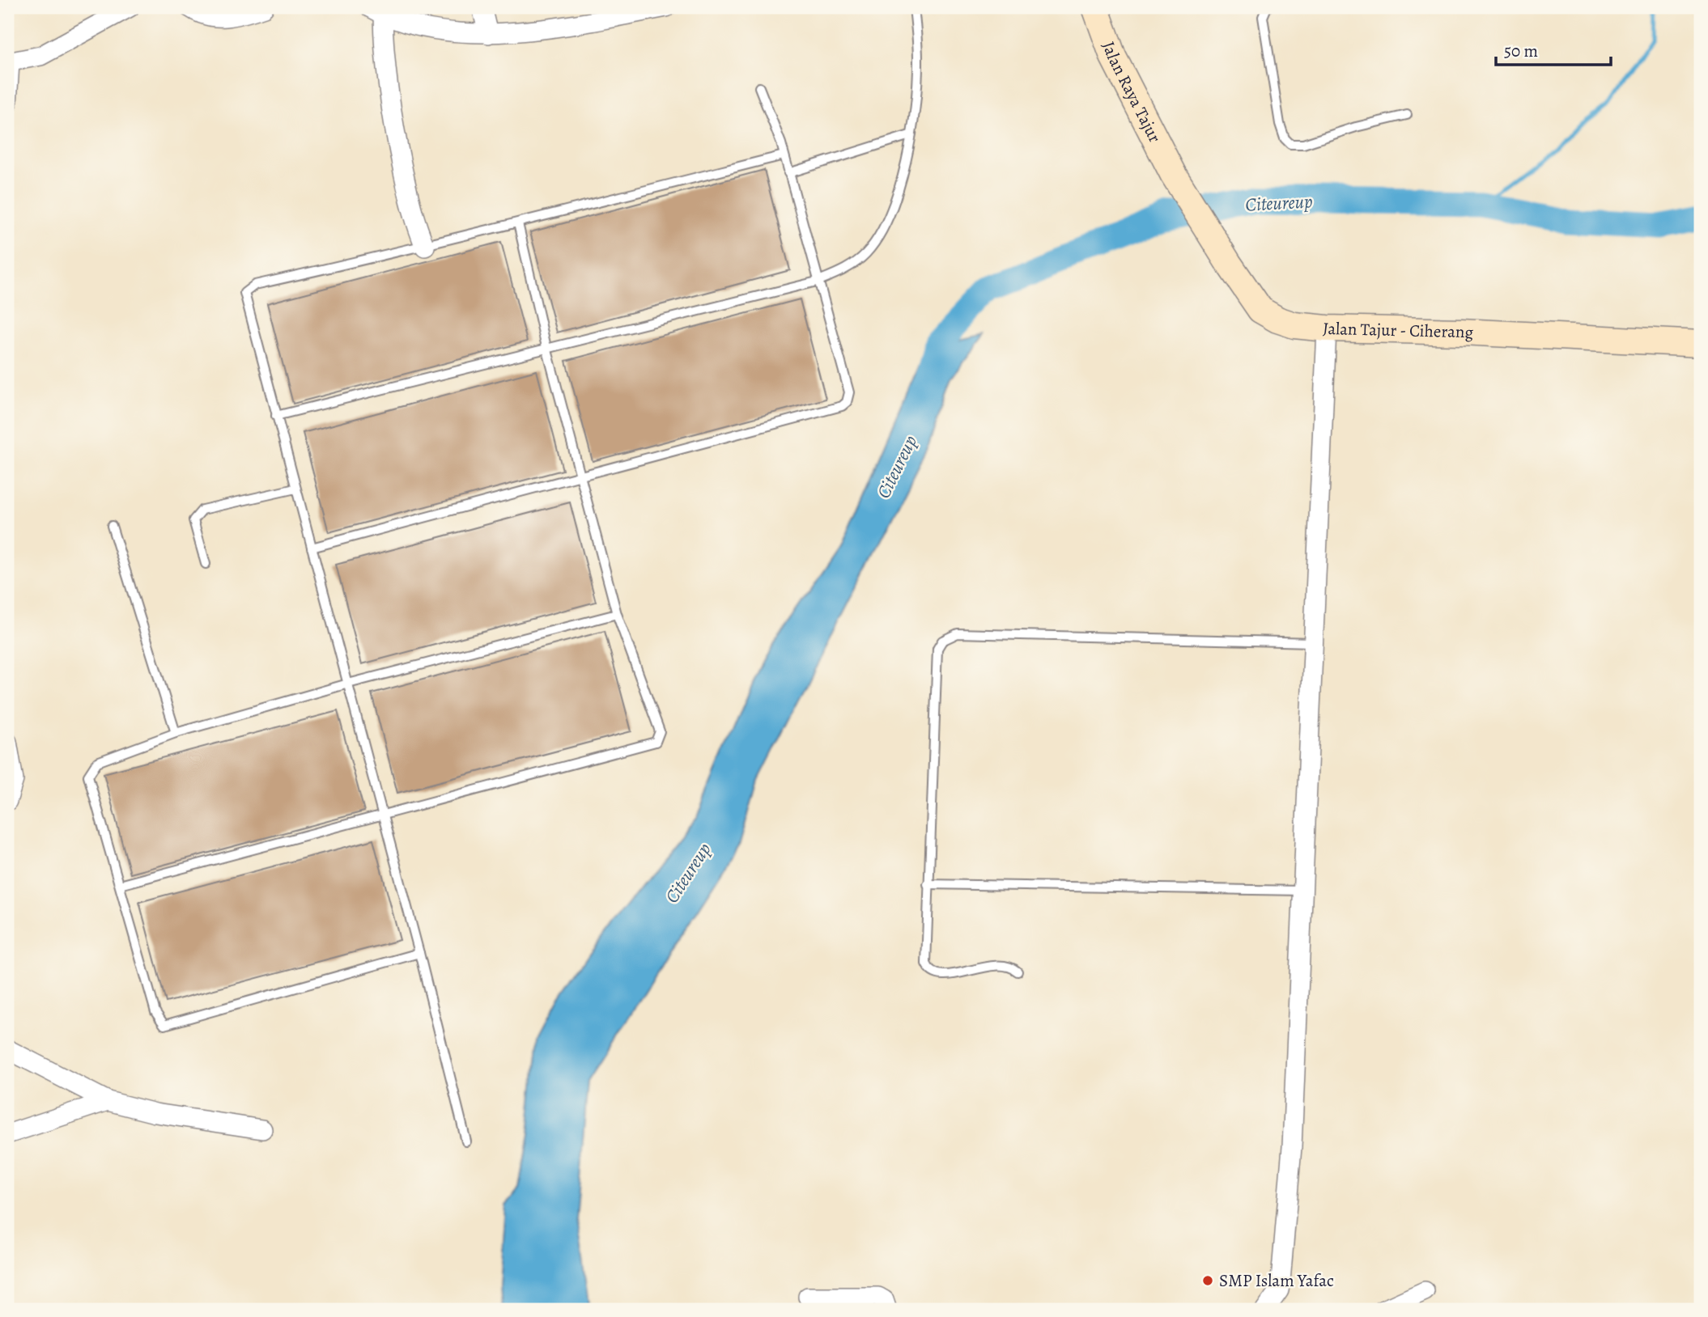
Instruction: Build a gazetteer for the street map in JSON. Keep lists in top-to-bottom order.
{
  "streets": {
    "main road": ["Jalan Raya Tajur", "Jalan Tajur - Ciherang"]
  },
  "crossings": [
    ["Jalan Raya Tajur", "Jalan Tajur - Ciherang"]
  ],
  "water": ["Citeureup"],
  "places": ["SMP Islam Yafac"],
  "scale_bar": "50 m"
}
